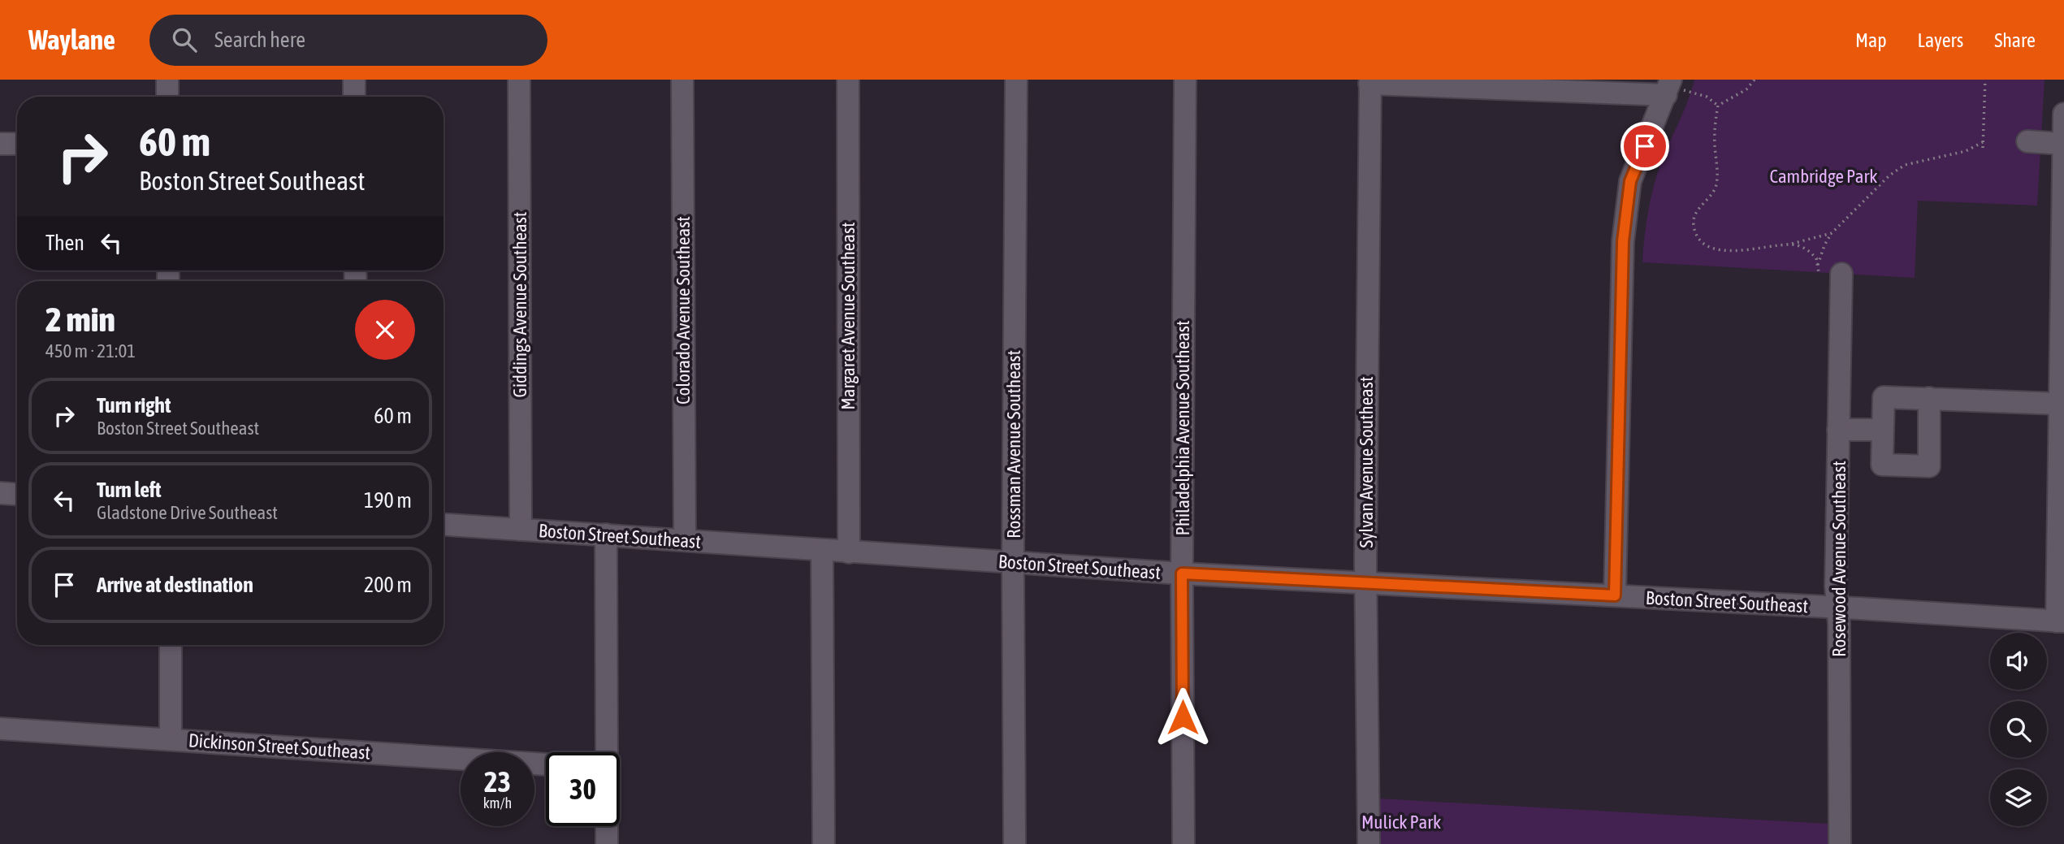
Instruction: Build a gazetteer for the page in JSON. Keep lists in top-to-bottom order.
{
  "streets": {
    "street": [
      "Giddings Avenue Southeast",
      "Colorado Avenue Southeast",
      "Margaret Avenue Southeast",
      "Philadelphia Avenue Southeast",
      "Rossman Avenue Southeast",
      "Sylvan Avenue Southeast",
      "Boston Street Southeast",
      "Rosewood Avenue Southeast",
      "Dickinson Street Southeast"
    ]
  },
  "crossings": [
    ["Giddings Avenue Southeast", "Boston Street Southeast"],
    ["Colorado Avenue Southeast", "Boston Street Southeast"],
    ["Margaret Avenue Southeast", "Boston Street Southeast"],
    ["Philadelphia Avenue Southeast", "Boston Street Southeast"],
    ["Rossman Avenue Southeast", "Boston Street Southeast"],
    ["Sylvan Avenue Southeast", "Boston Street Southeast"],
    ["Boston Street Southeast", "Rosewood Avenue Southeast"]
  ],
  "parks": ["Cambridge Park", "Mulick Park"],
  "page": {
    "header": "Waylane",
    "search": "Search here",
    "nav": ["Map", "Layers", "Share"],
    "turn": ["60 m", "Boston Street Southeast"],
    "then": "Then",
    "heading": ["2 min", "450 m · 21:01"],
    "list": [
      {
        "name": "Turn right",
        "note": "Boston Street Southeast",
        "value": "60 m"
      },
      {
        "name": "Turn left",
        "note": "Gladstone Drive Southeast",
        "value": "190 m"
      },
      {
        "name": "Arrive at destination",
        "value": "200 m"
      }
    ],
    "speed": "23 km/h",
    "limit": "30"
  }
}
